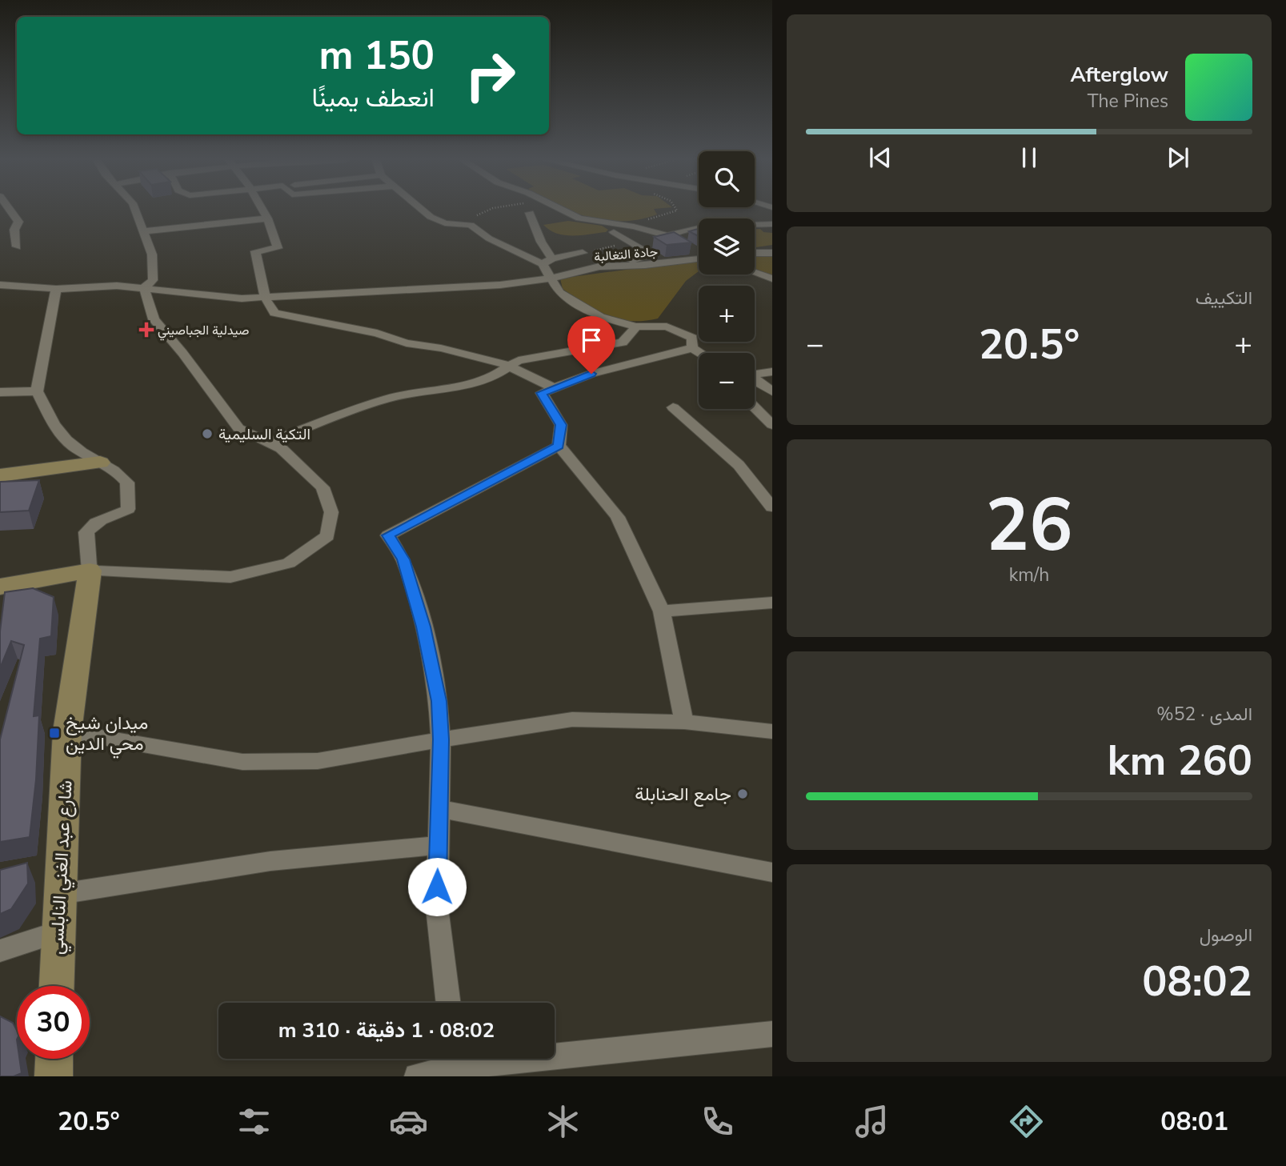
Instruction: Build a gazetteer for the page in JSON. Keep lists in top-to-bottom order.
{
  "streets": {
    "main road": ["شارع عبد الغني النابلسي"],
    "street": ["جادة التغالبة"]
  },
  "places": {
    "health": ["صيدلية الجباصيني"],
    "other": ["التكية السليمية", "جامع الحنابلة"],
    "transit": ["ميدان شيخ محي الدين"]
  },
  "page": {
    "turn": ["150 m", "انعطف يمينًا"],
    "song": ["Afterglow", "The Pines"],
    "map_buttons": ["+", "−"],
    "tile": [
      "التكييف",
      ["26", "km/h"],
      ["المدى · 52%", "260 km"],
      ["الوصول", "08:02"]
    ],
    "heat": ["−", "20.5°", "+"],
    "limit": "30",
    "trip": "08:02 · 1 دقيقة · 310 m",
    "tabs": ["08:01", "20.5°"]
  }
}
